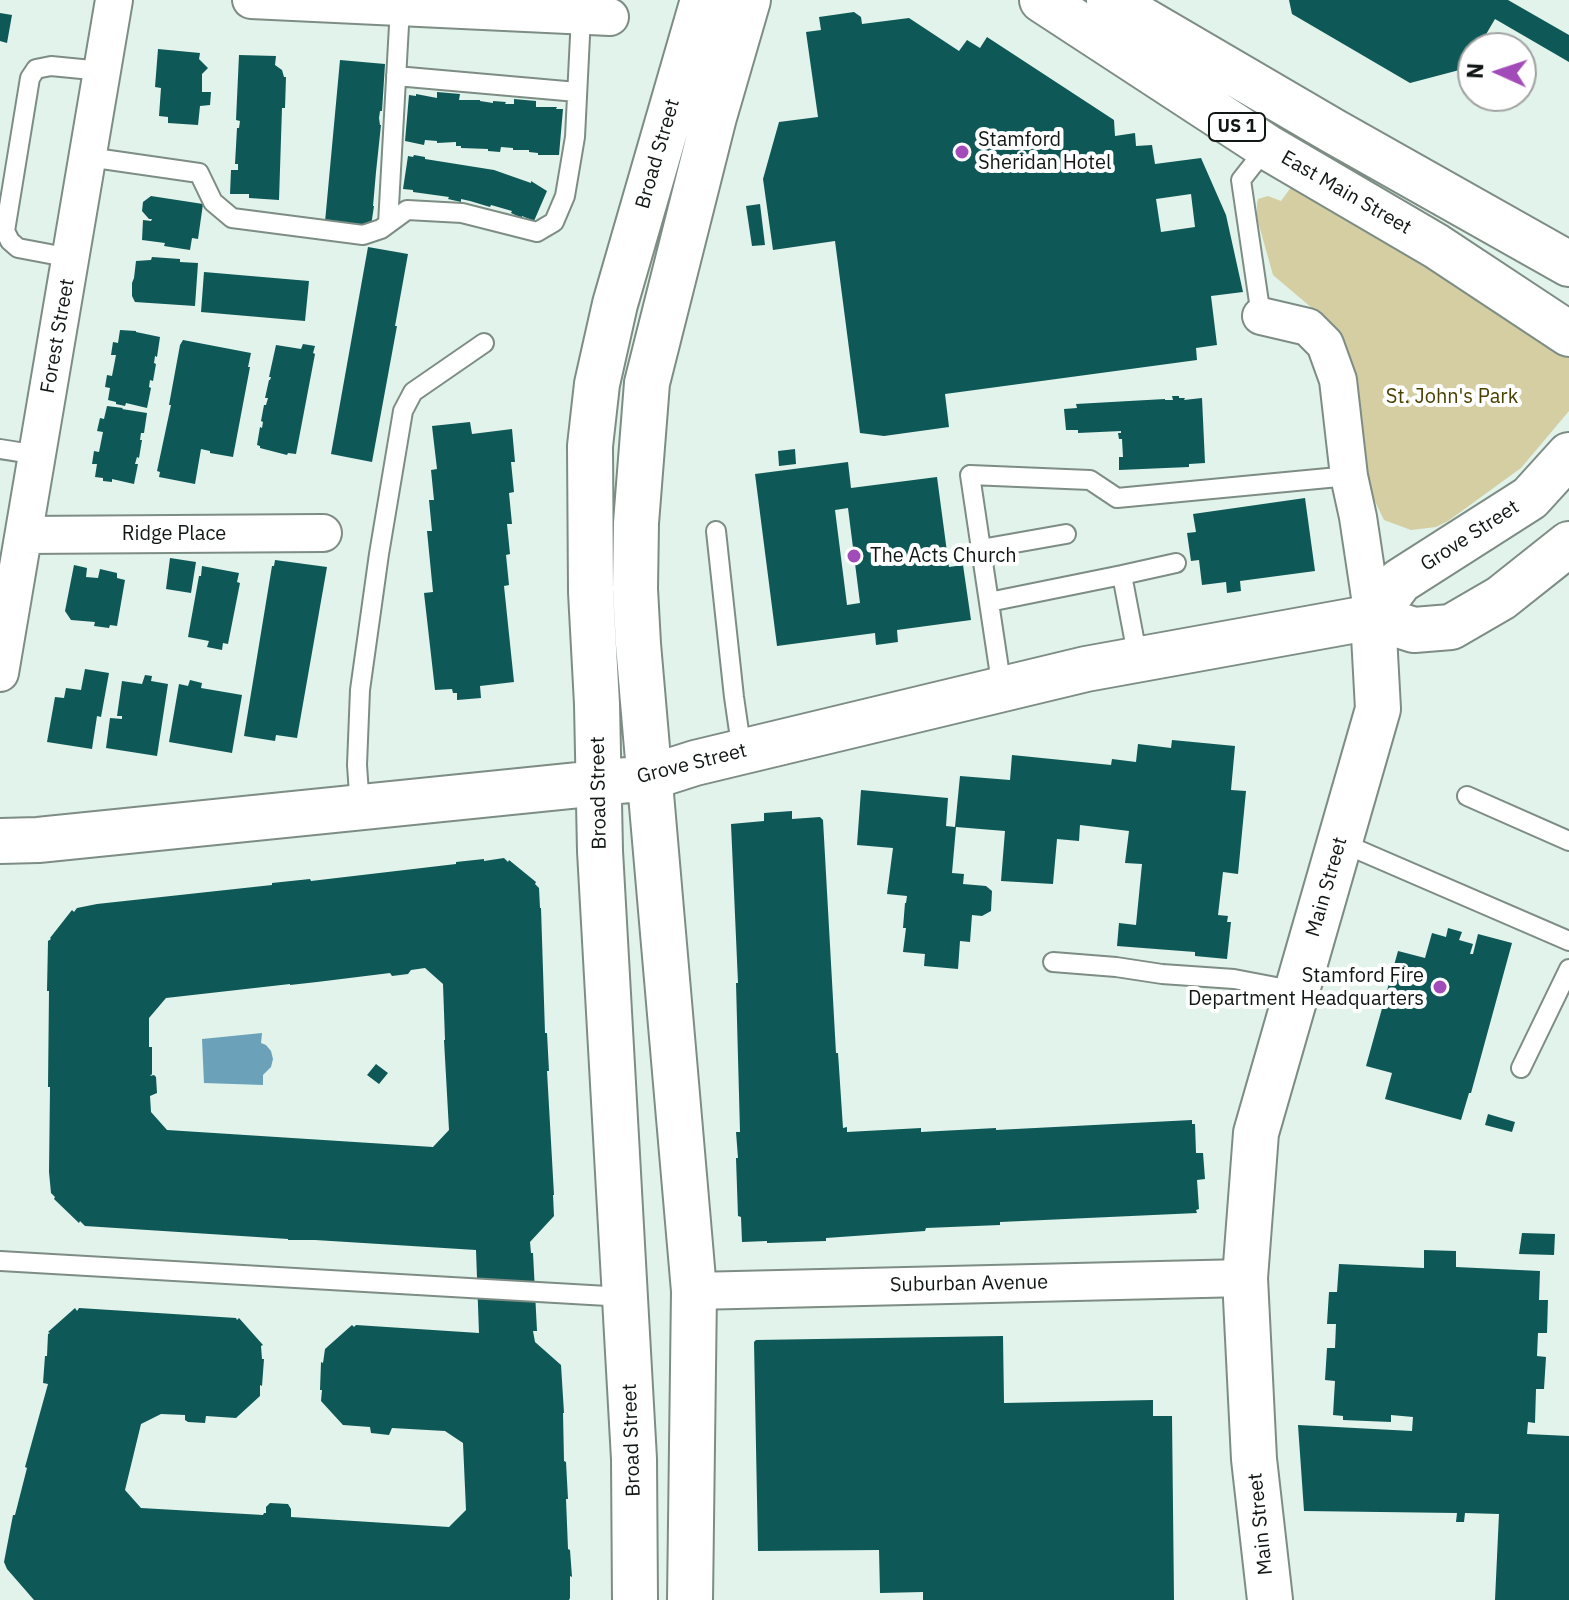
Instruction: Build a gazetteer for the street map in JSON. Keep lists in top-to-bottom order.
{
  "streets": {
    "main road": [
      "US 1",
      "Broad Street",
      "East Main Street",
      "Grove Street",
      "Main Street"
    ],
    "street": ["Forest Street", "Ridge Place", "Suburban Avenue"]
  },
  "crossings": [
    ["Broad Street", "Grove Street"],
    ["Forest Street", "Ridge Place"],
    ["Grove Street", "Main Street"],
    ["Main Street", "Suburban Avenue"]
  ],
  "parks": ["St. John's Park"],
  "places": ["Stamford Sheridan Hotel", "The Acts Church", "Stamford Fire Department Headquarters"],
  "north": "left"
}
